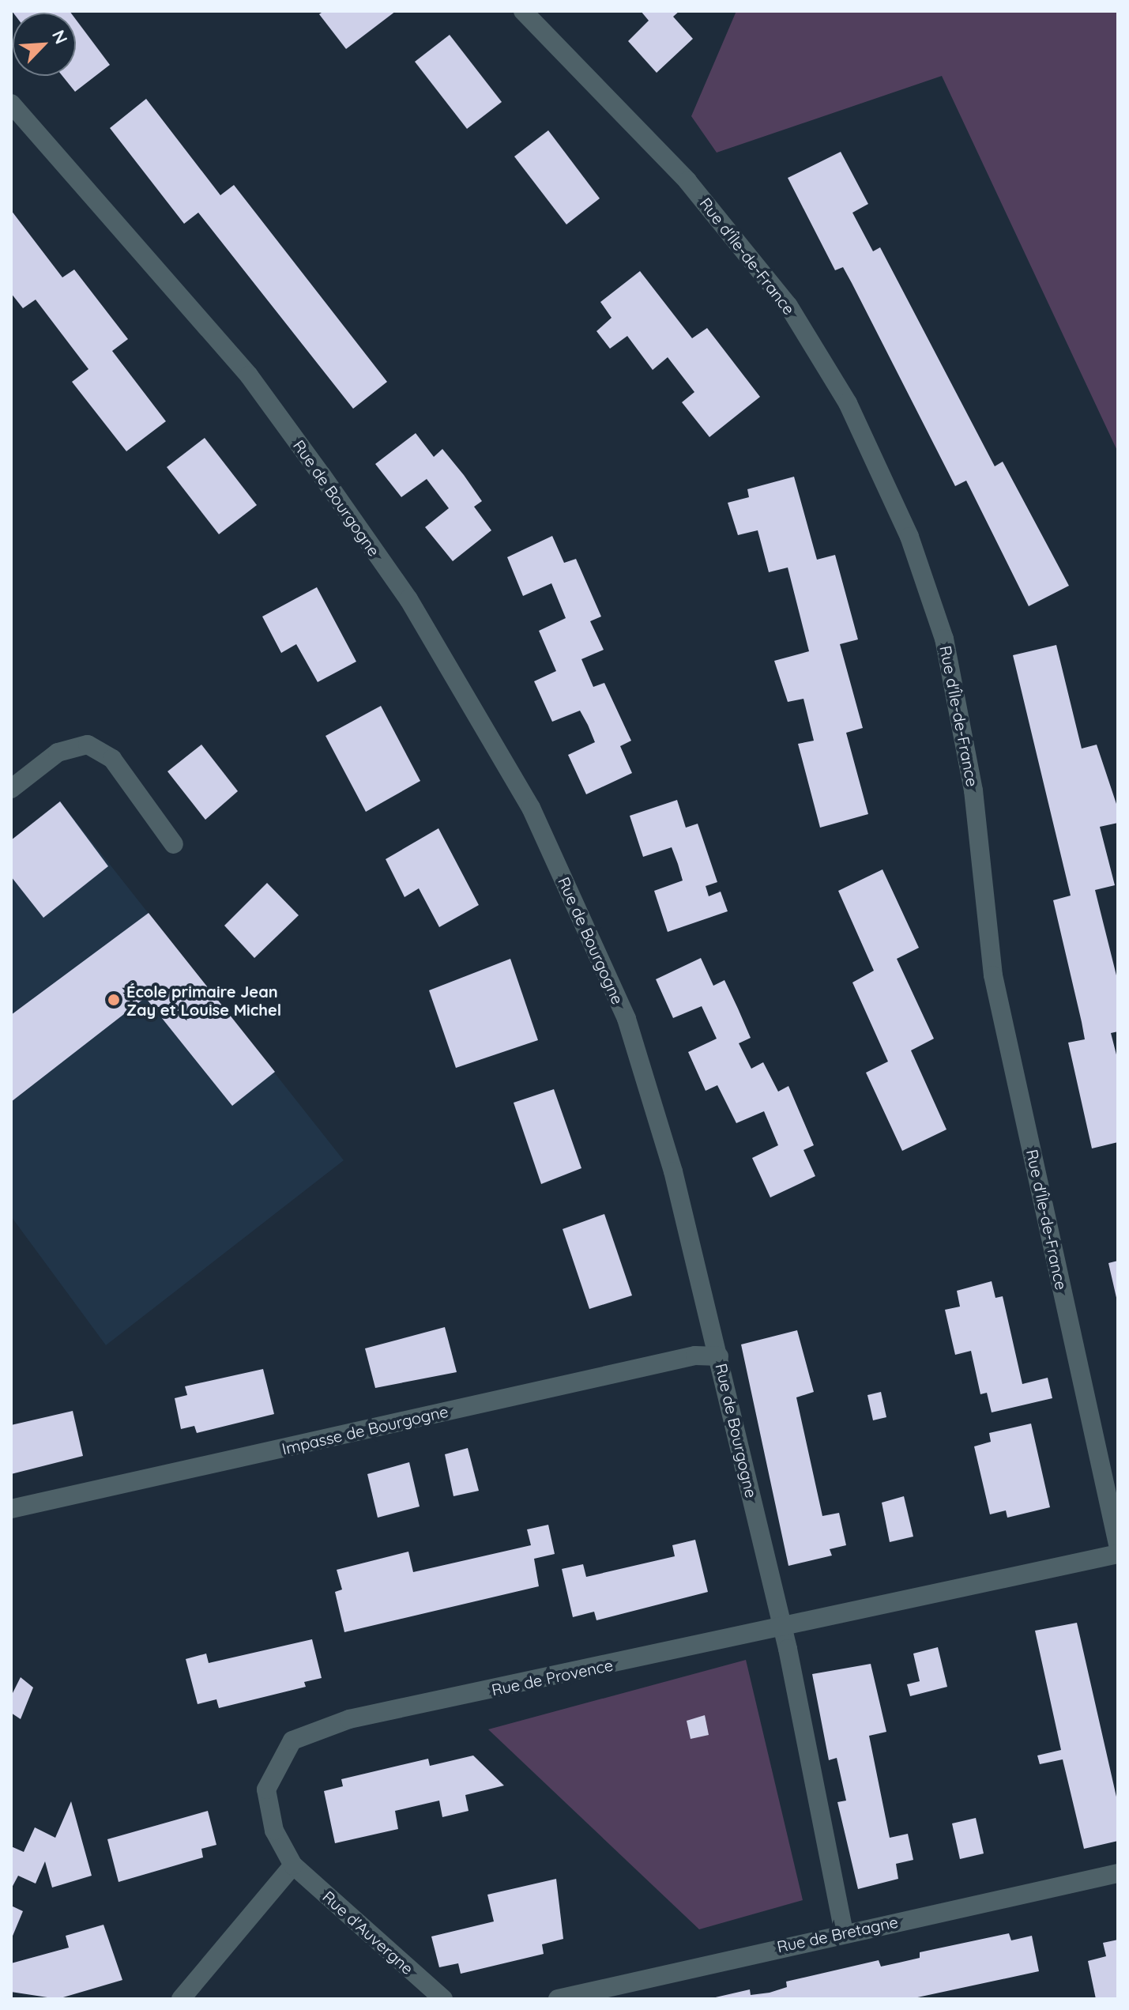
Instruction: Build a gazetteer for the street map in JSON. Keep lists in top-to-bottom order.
{
  "streets": {
    "street": [
      "Rue d'Île-de-France",
      "Rue de Bourgogne",
      "Impasse de Bourgogne",
      "Rue de Provence",
      "Rue d'Auvergne",
      "Rue de Bretagne"
    ]
  },
  "crossings": [
    ["Rue de Bourgogne", "Impasse de Bourgogne"],
    ["Rue de Bourgogne", "Rue de Provence"],
    ["Rue de Bourgogne", "Rue de Bretagne"],
    ["Rue de Provence", "Rue d'Auvergne"]
  ],
  "places": ["École primaire Jean Zay et Louise Michel"],
  "north": "top right"
}
